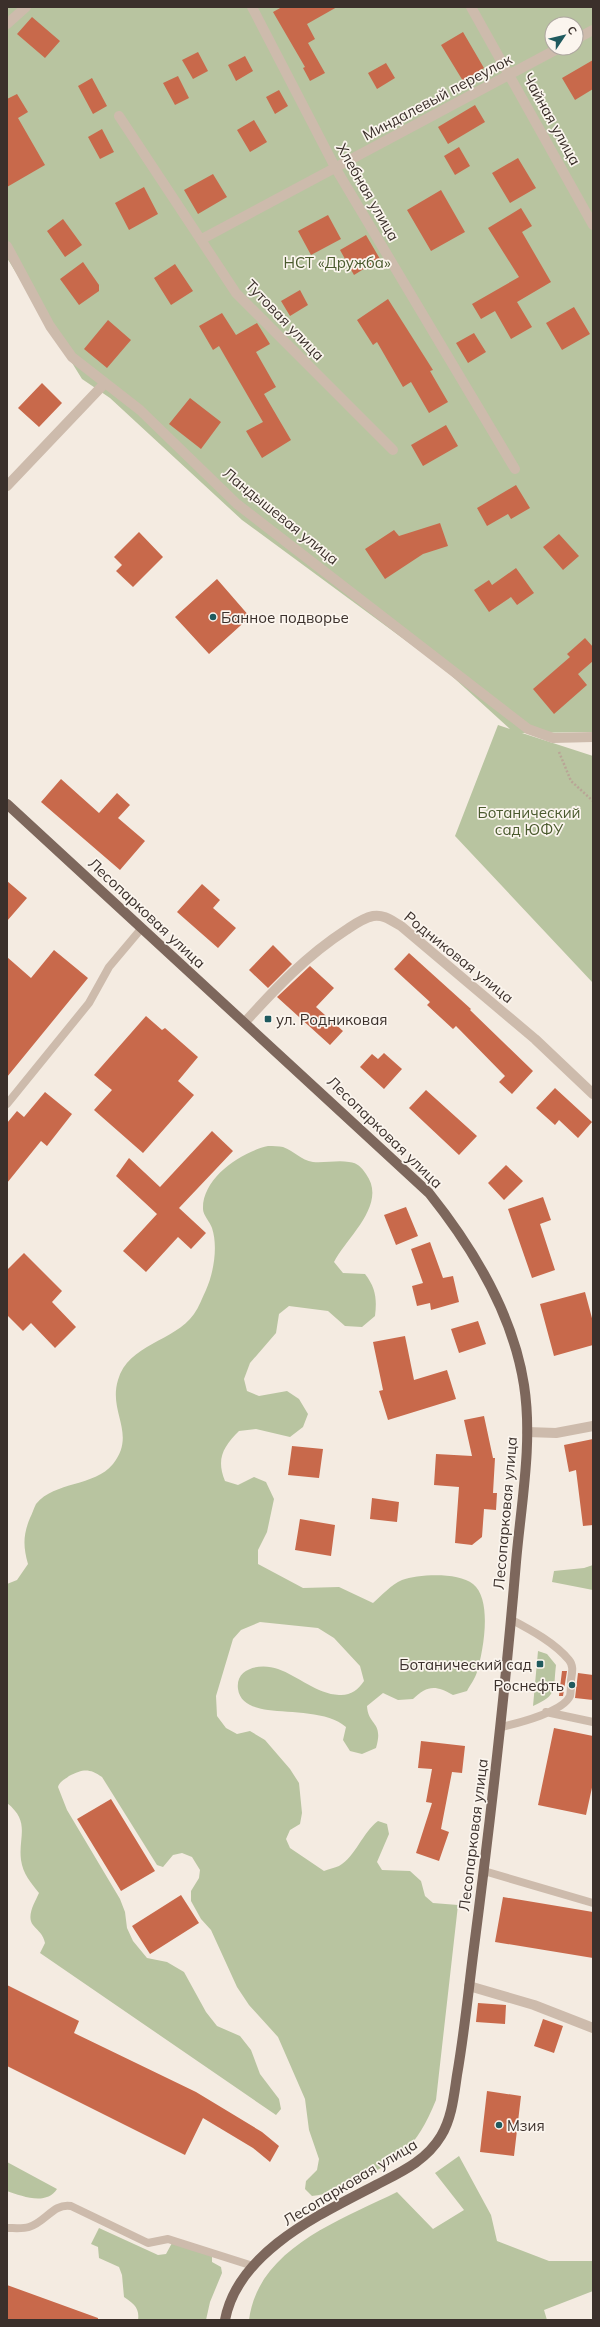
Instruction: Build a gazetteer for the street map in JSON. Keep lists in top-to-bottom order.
{
  "streets": {
    "main road": ["Лесопарковая улица"],
    "street": [
      "Миндалевый переулок",
      "Чайная улица",
      "Хлебная улица",
      "Тутовая улица",
      "Ландышевая улица",
      "Родниковая улица"
    ]
  },
  "crossings": [
    ["Миндалевый переулок", "Чайная улица"],
    ["Миндалевый переулок", "Хлебная улица"],
    ["Миндалевый переулок", "Тутовая улица"],
    ["Лесопарковая улица", "Родниковая улица"]
  ],
  "parks": ["НСТ «Дружба»", "Ботанический сад ЮФУ"],
  "places": {
    "other": ["Банное подворье", "Роснефть", "Мзия"],
    "transit": ["ул. Родниковая", "Ботанический сад"]
  },
  "north": "top right"
}
